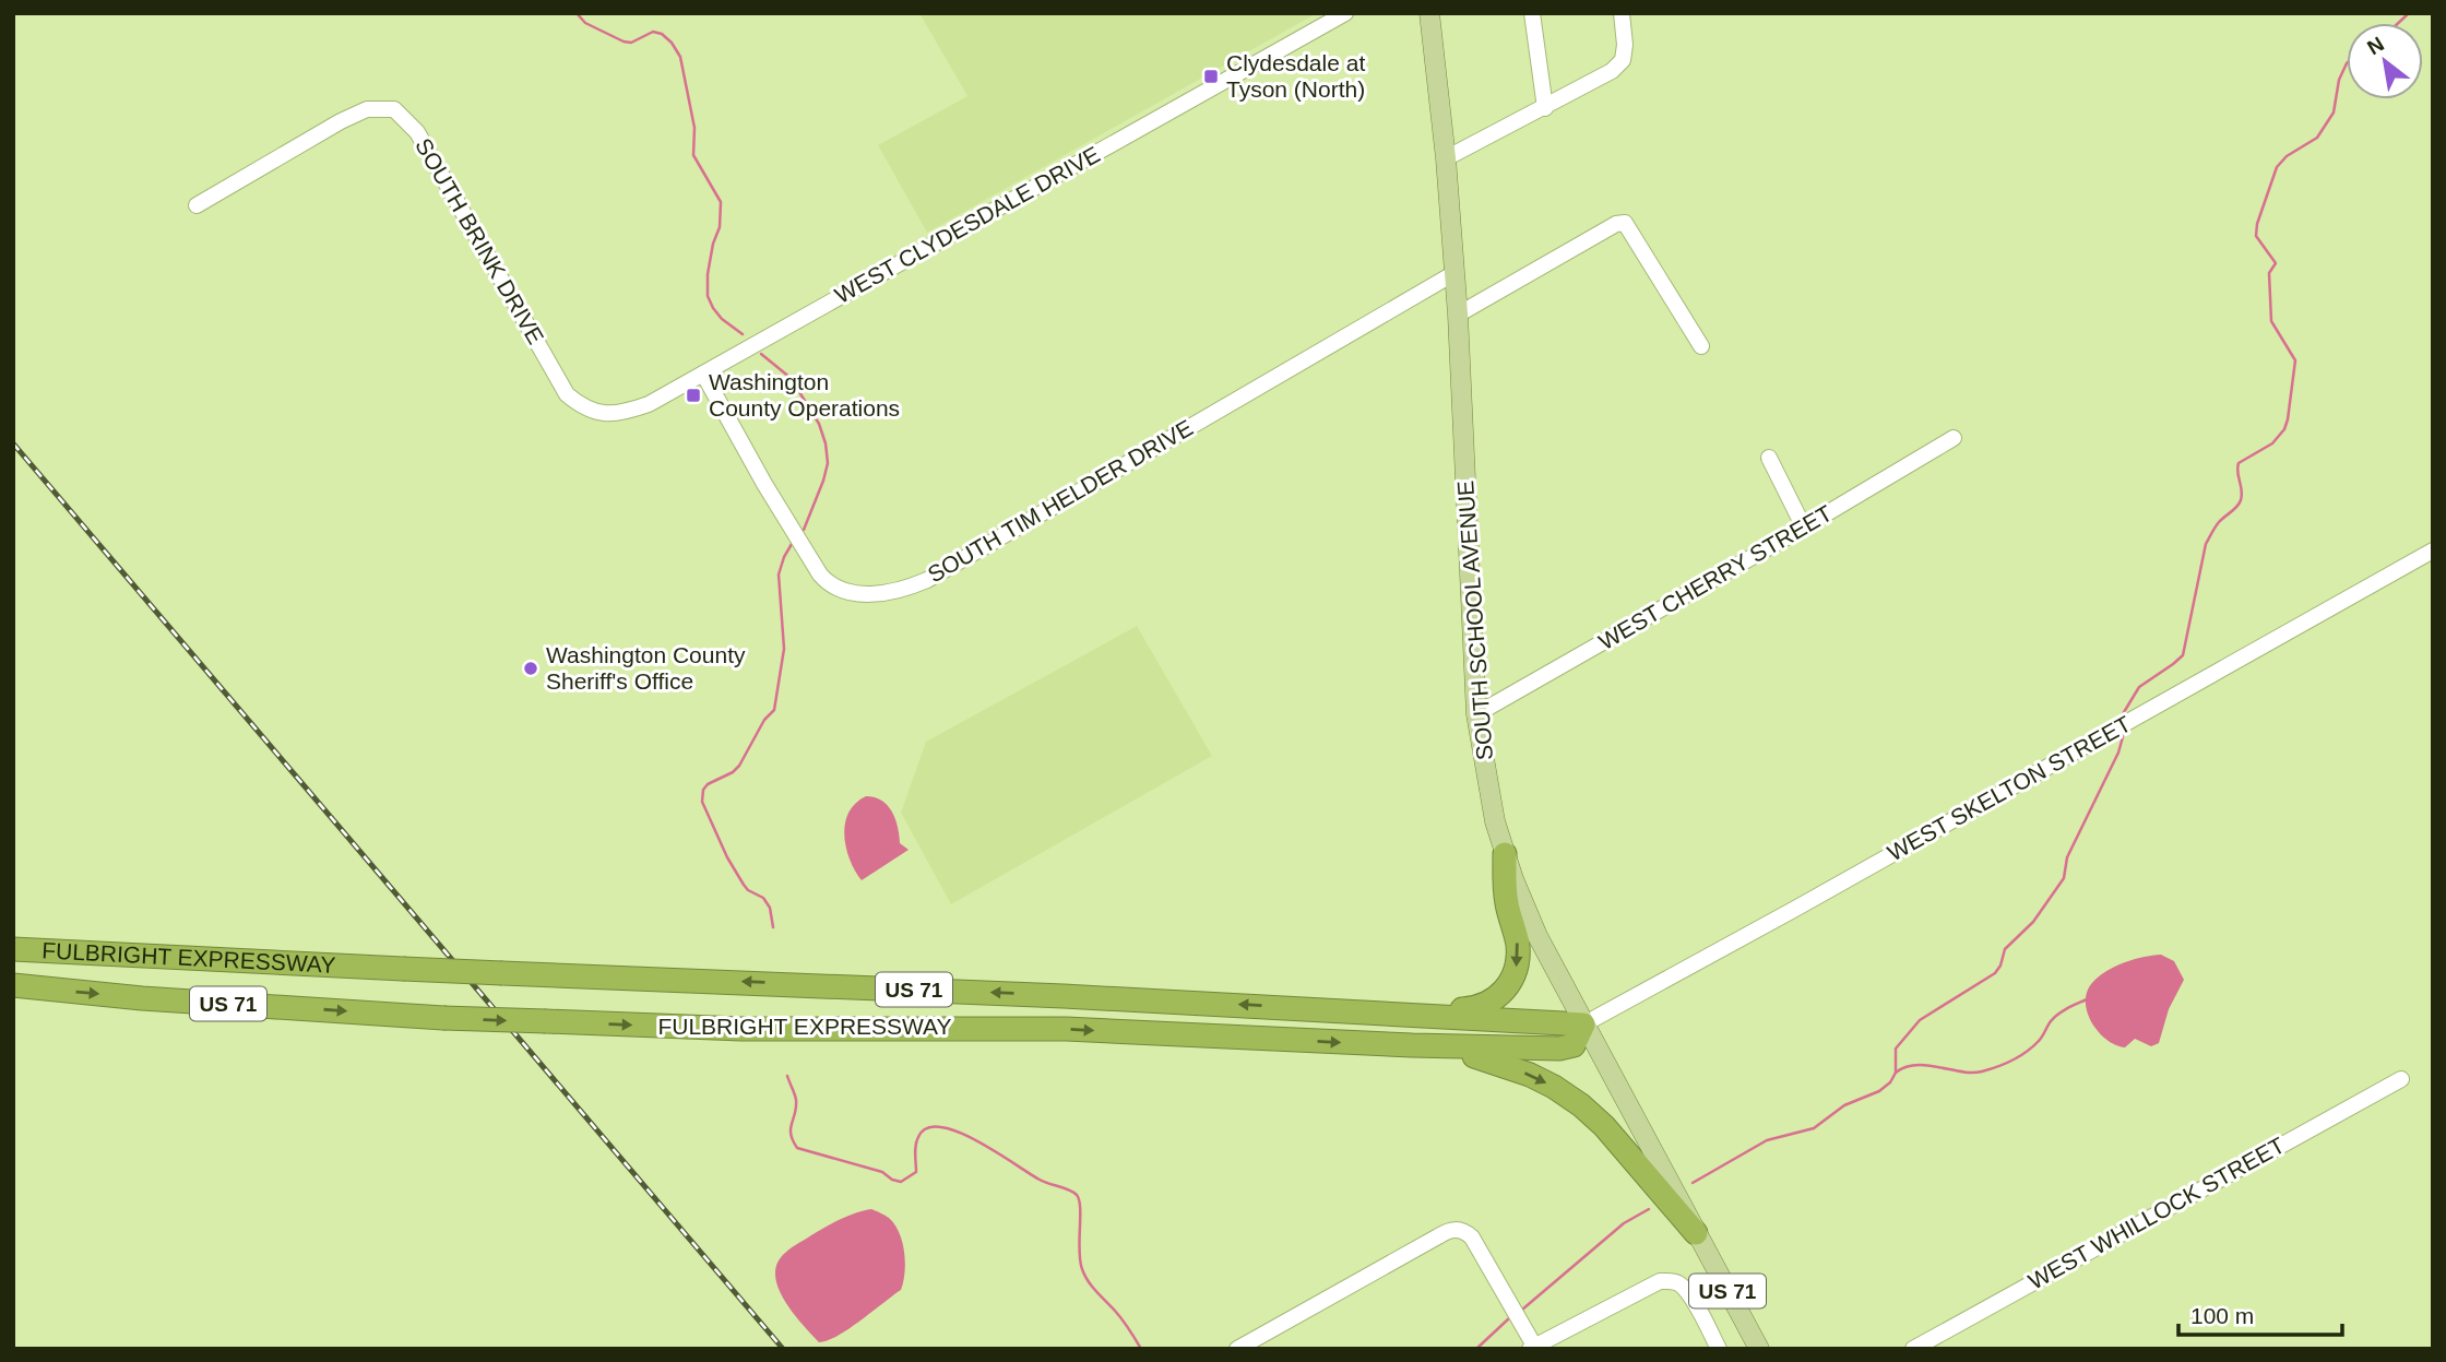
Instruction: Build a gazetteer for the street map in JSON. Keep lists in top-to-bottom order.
{
  "streets": {
    "highway": ["FULBRIGHT EXPRESSWAY", "US 71"],
    "main road": ["SOUTH SCHOOL AVENUE"],
    "street": [
      "WEST CLYDESDALE DRIVE",
      "SOUTH BRINK DRIVE",
      "SOUTH TIM HELDER DRIVE",
      "WEST CHERRY STREET",
      "WEST SKELTON STREET",
      "WEST WHILLOCK STREET"
    ]
  },
  "crossings": [
    ["WEST CLYDESDALE DRIVE", "SOUTH BRINK DRIVE"],
    ["WEST CLYDESDALE DRIVE", "SOUTH TIM HELDER DRIVE"],
    ["SOUTH TIM HELDER DRIVE", "SOUTH SCHOOL AVENUE"],
    ["WEST CHERRY STREET", "SOUTH SCHOOL AVENUE"],
    ["SOUTH SCHOOL AVENUE", "WEST SKELTON STREET"],
    ["SOUTH SCHOOL AVENUE", "FULBRIGHT EXPRESSWAY"],
    ["SOUTH SCHOOL AVENUE", "US 71"],
    ["WEST SKELTON STREET", "FULBRIGHT EXPRESSWAY"],
    ["WEST SKELTON STREET", "US 71"],
    ["FULBRIGHT EXPRESSWAY", "US 71"]
  ],
  "places": {
    "transit": ["Clydesdale at Tyson (North)", "Washington County Operations"],
    "other": ["Washington County Sheriff's Office"]
  },
  "scale_bar": "100 m",
  "north": "top left"
}
